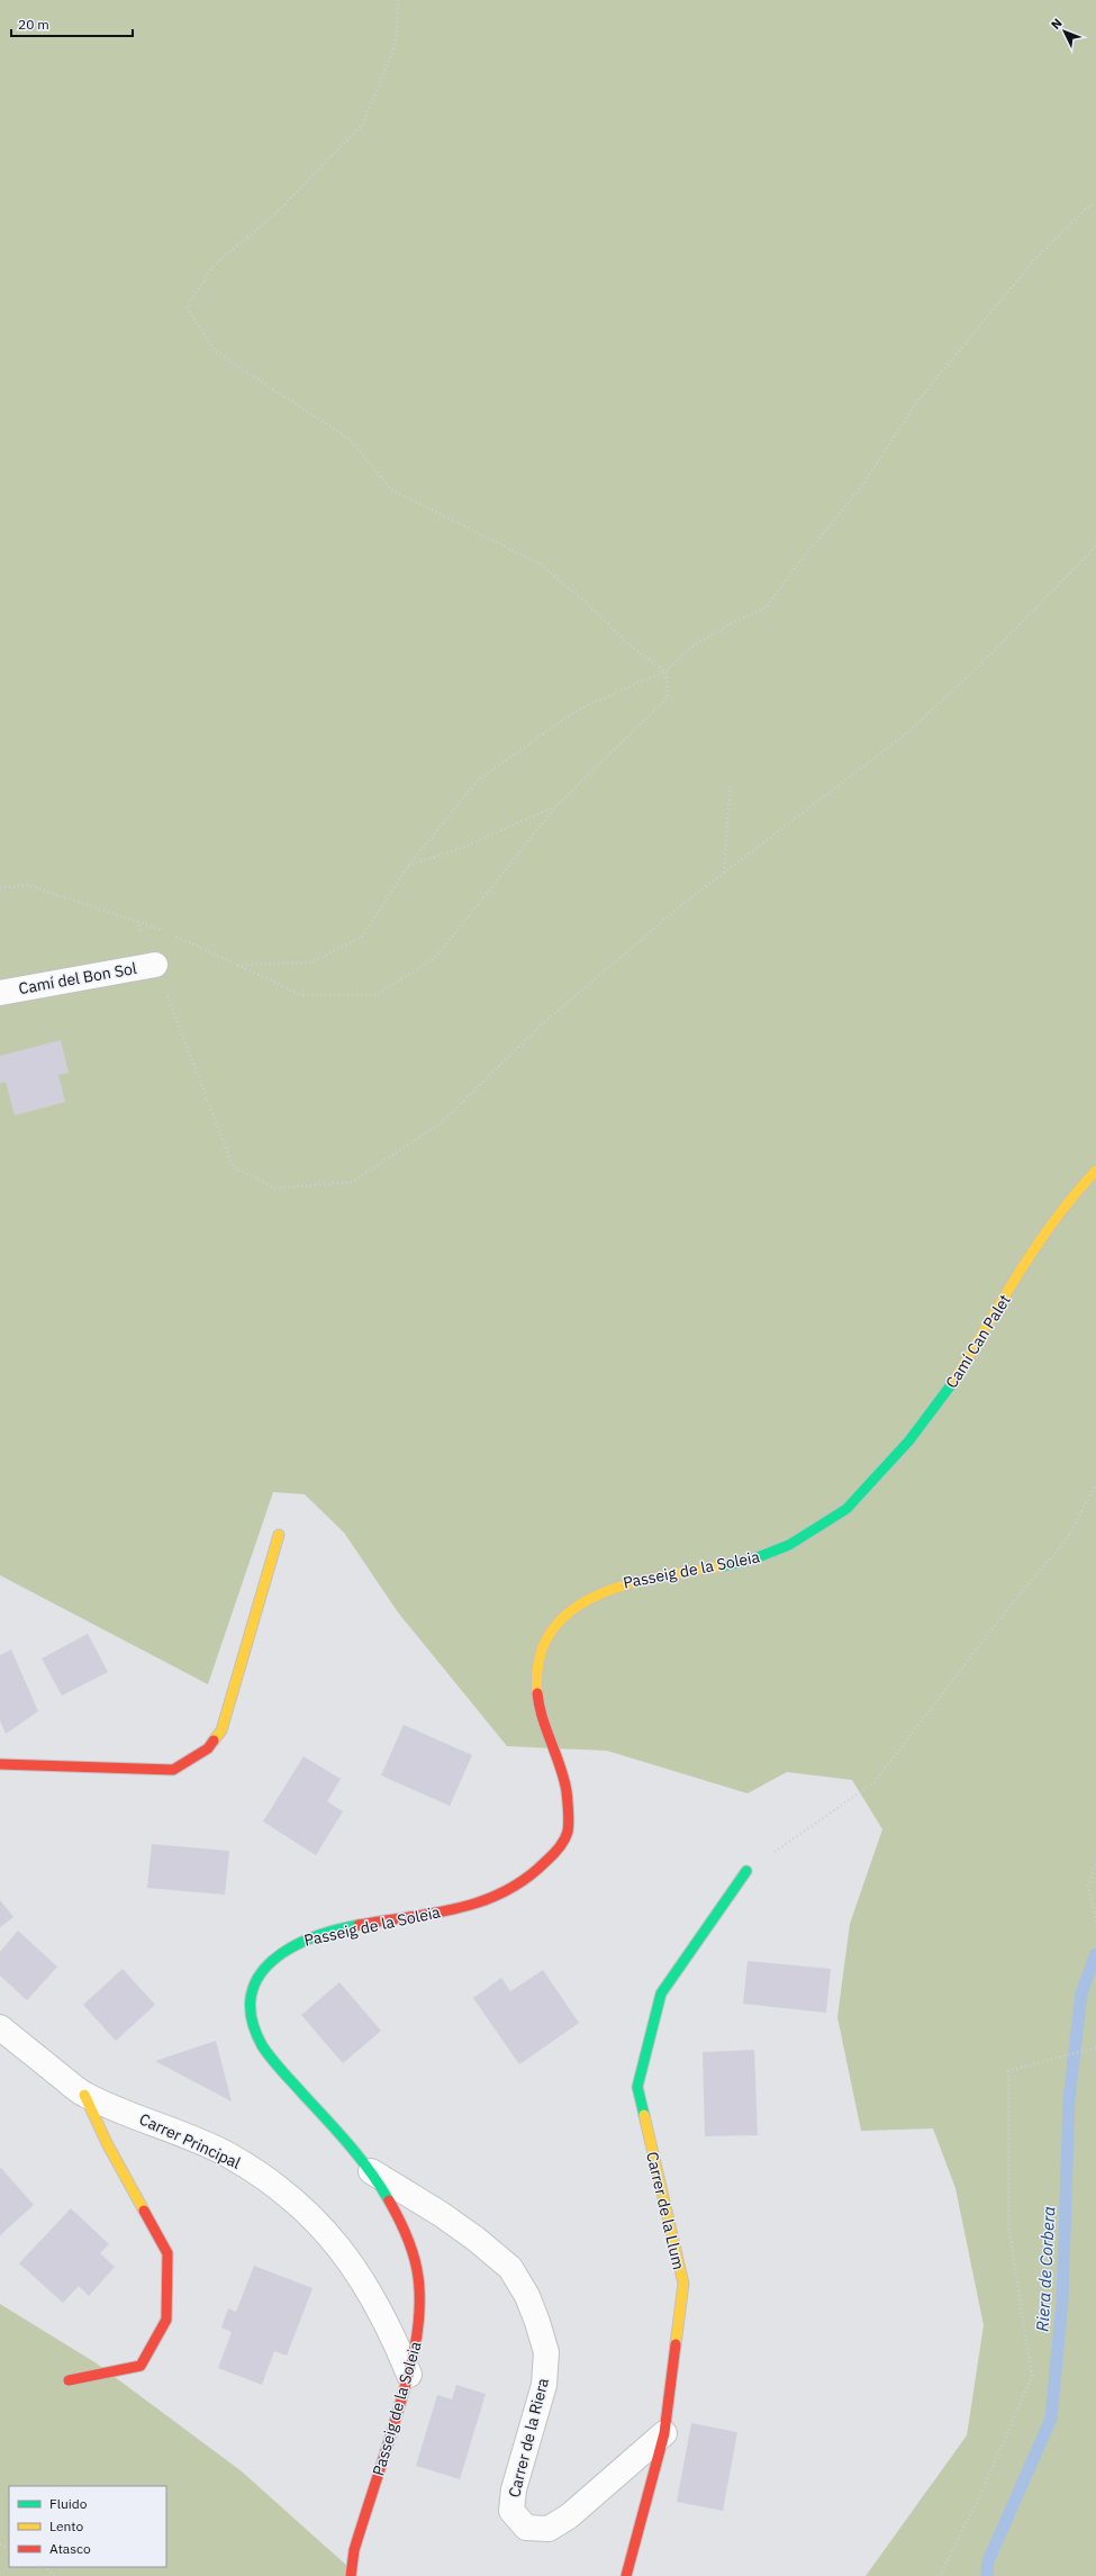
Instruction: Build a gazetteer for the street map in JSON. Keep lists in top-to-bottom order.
{
  "streets": {
    "street": [
      "Camí del Bon Sol",
      "Camí Can Palet",
      "Passeig de la Soleia",
      "Carrer Principal",
      "Carrer de la Llum",
      "Carrer de la Riera"
    ]
  },
  "crossings": [
    ["Camí Can Palet", "Passeig de la Soleia"],
    ["Passeig de la Soleia", "Carrer Principal"],
    ["Passeig de la Soleia", "Carrer de la Riera"],
    ["Carrer de la Llum", "Carrer de la Riera"]
  ],
  "water": ["Riera de Corbera"],
  "legend": ["Fluido", "Lento", "Atasco"],
  "scale_bar": "20 m",
  "north": "top left"
}
